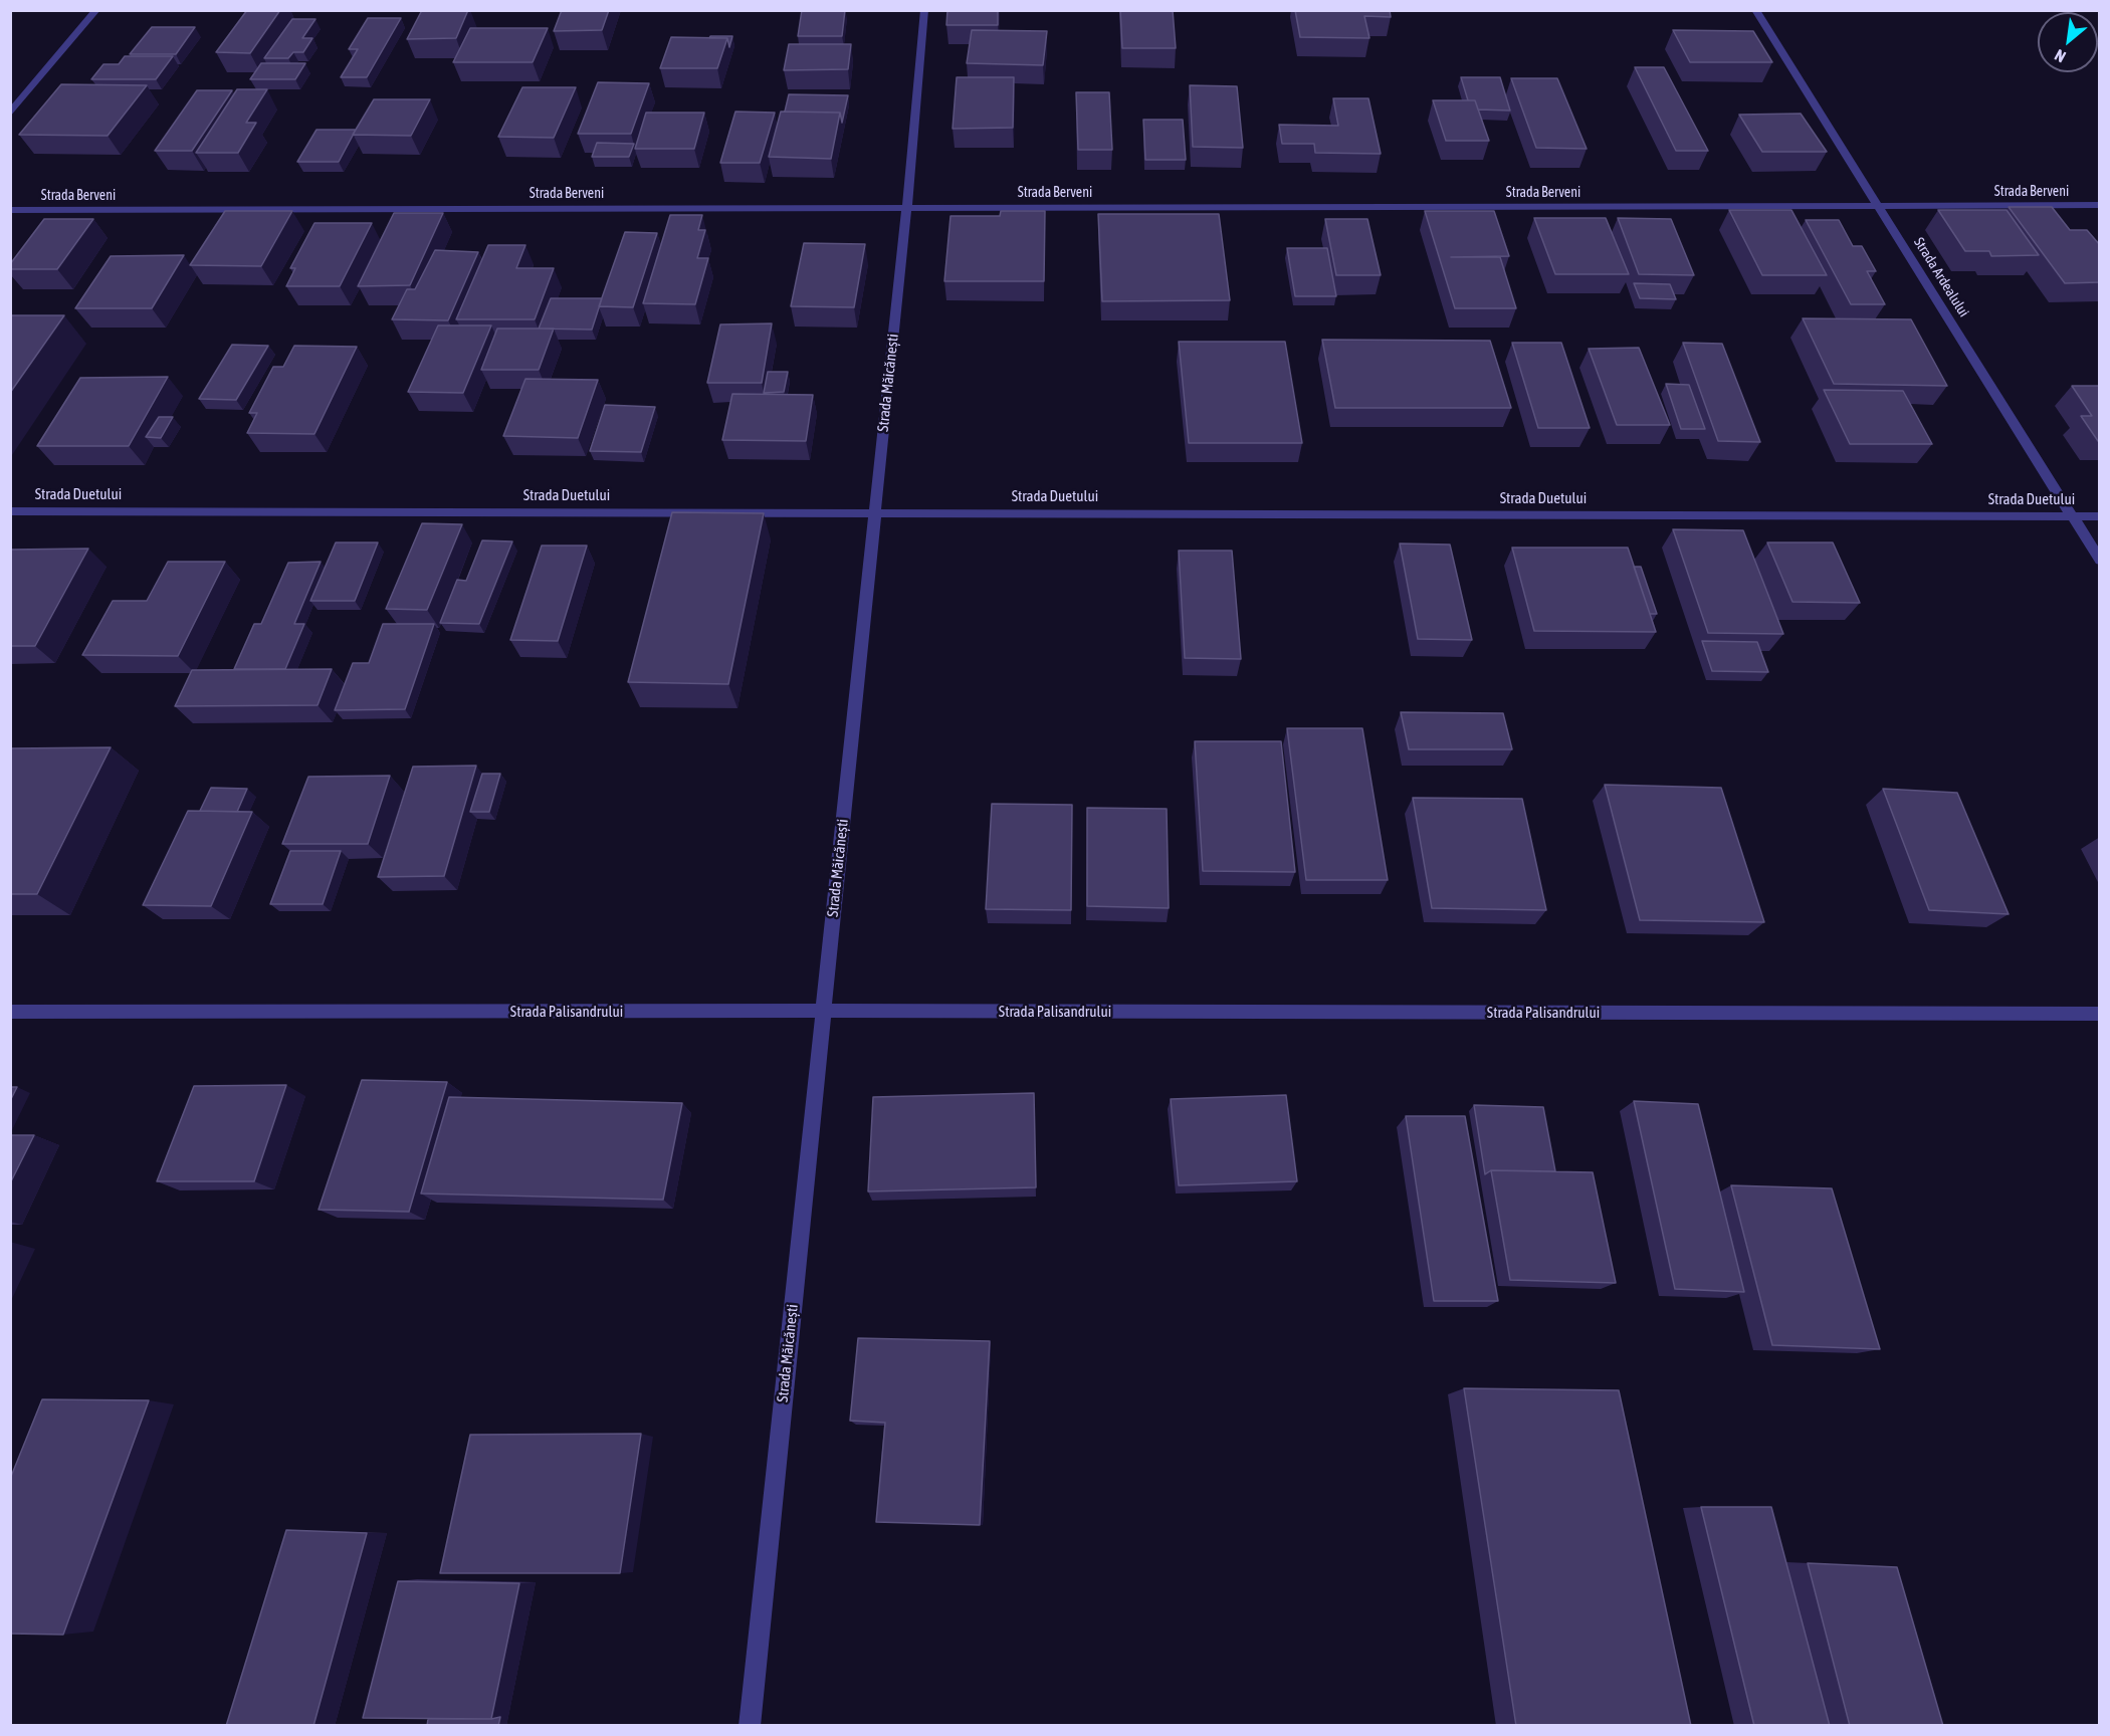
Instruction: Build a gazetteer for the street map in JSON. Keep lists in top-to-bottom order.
{
  "streets": {
    "street": [
      "Strada Berveni",
      "Strada Ardealului",
      "Strada Măicănești",
      "Strada Duetului",
      "Strada Palisandrului"
    ]
  },
  "crossings": [
    ["Strada Berveni", "Strada Ardealului"],
    ["Strada Berveni", "Strada Măicănești"],
    ["Strada Ardealului", "Strada Duetului"],
    ["Strada Măicănești", "Strada Duetului"],
    ["Strada Măicănești", "Strada Palisandrului"]
  ],
  "north": "bottom left"
}
